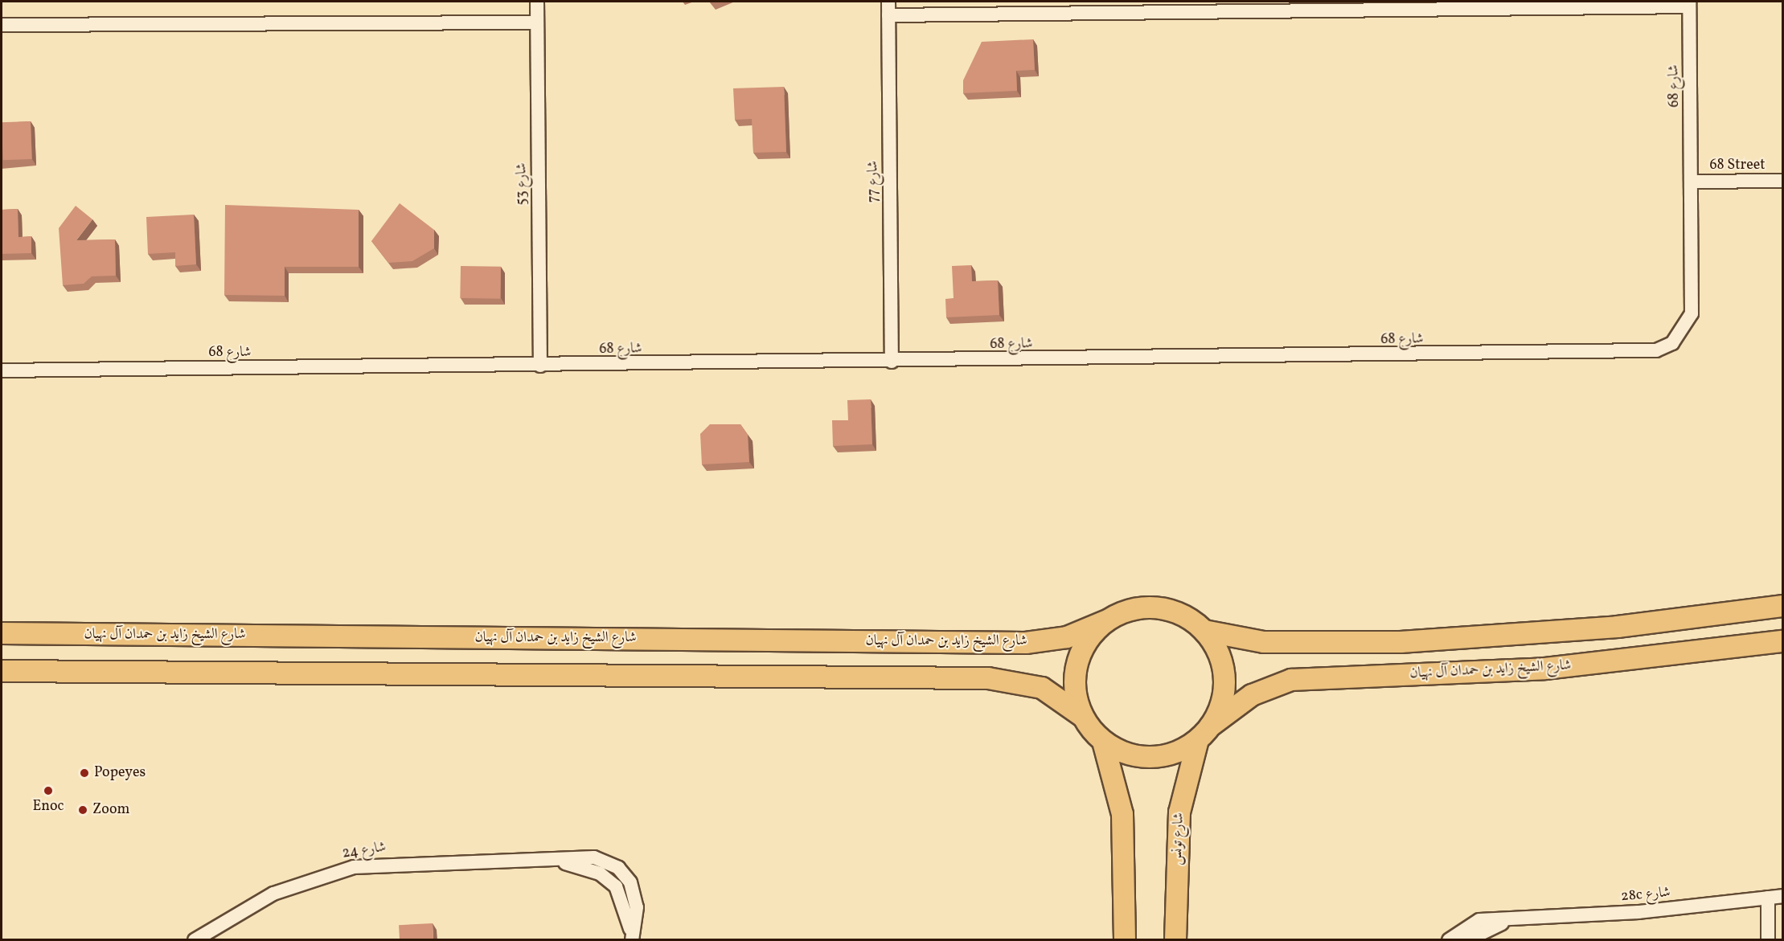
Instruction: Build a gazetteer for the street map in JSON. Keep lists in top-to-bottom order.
{
  "streets": {
    "main road": ["شارع الشيخ زايد بن حمدان آل نهيان", "شارع تونس"],
    "street": [
      "شارع 68",
      "68 Street",
      "شارع 77",
      "شارع 53",
      "شارع 24",
      "28c شارع"
    ]
  },
  "crossings": [
    ["شارع 68", "68 Street"],
    ["شارع 68", "شارع 77"],
    ["شارع 68", "شارع 53"],
    ["شارع الشيخ زايد بن حمدان آل نهيان", "شارع تونس"]
  ],
  "places": ["Popeyes", "Enoc", "Zoom"]
}
